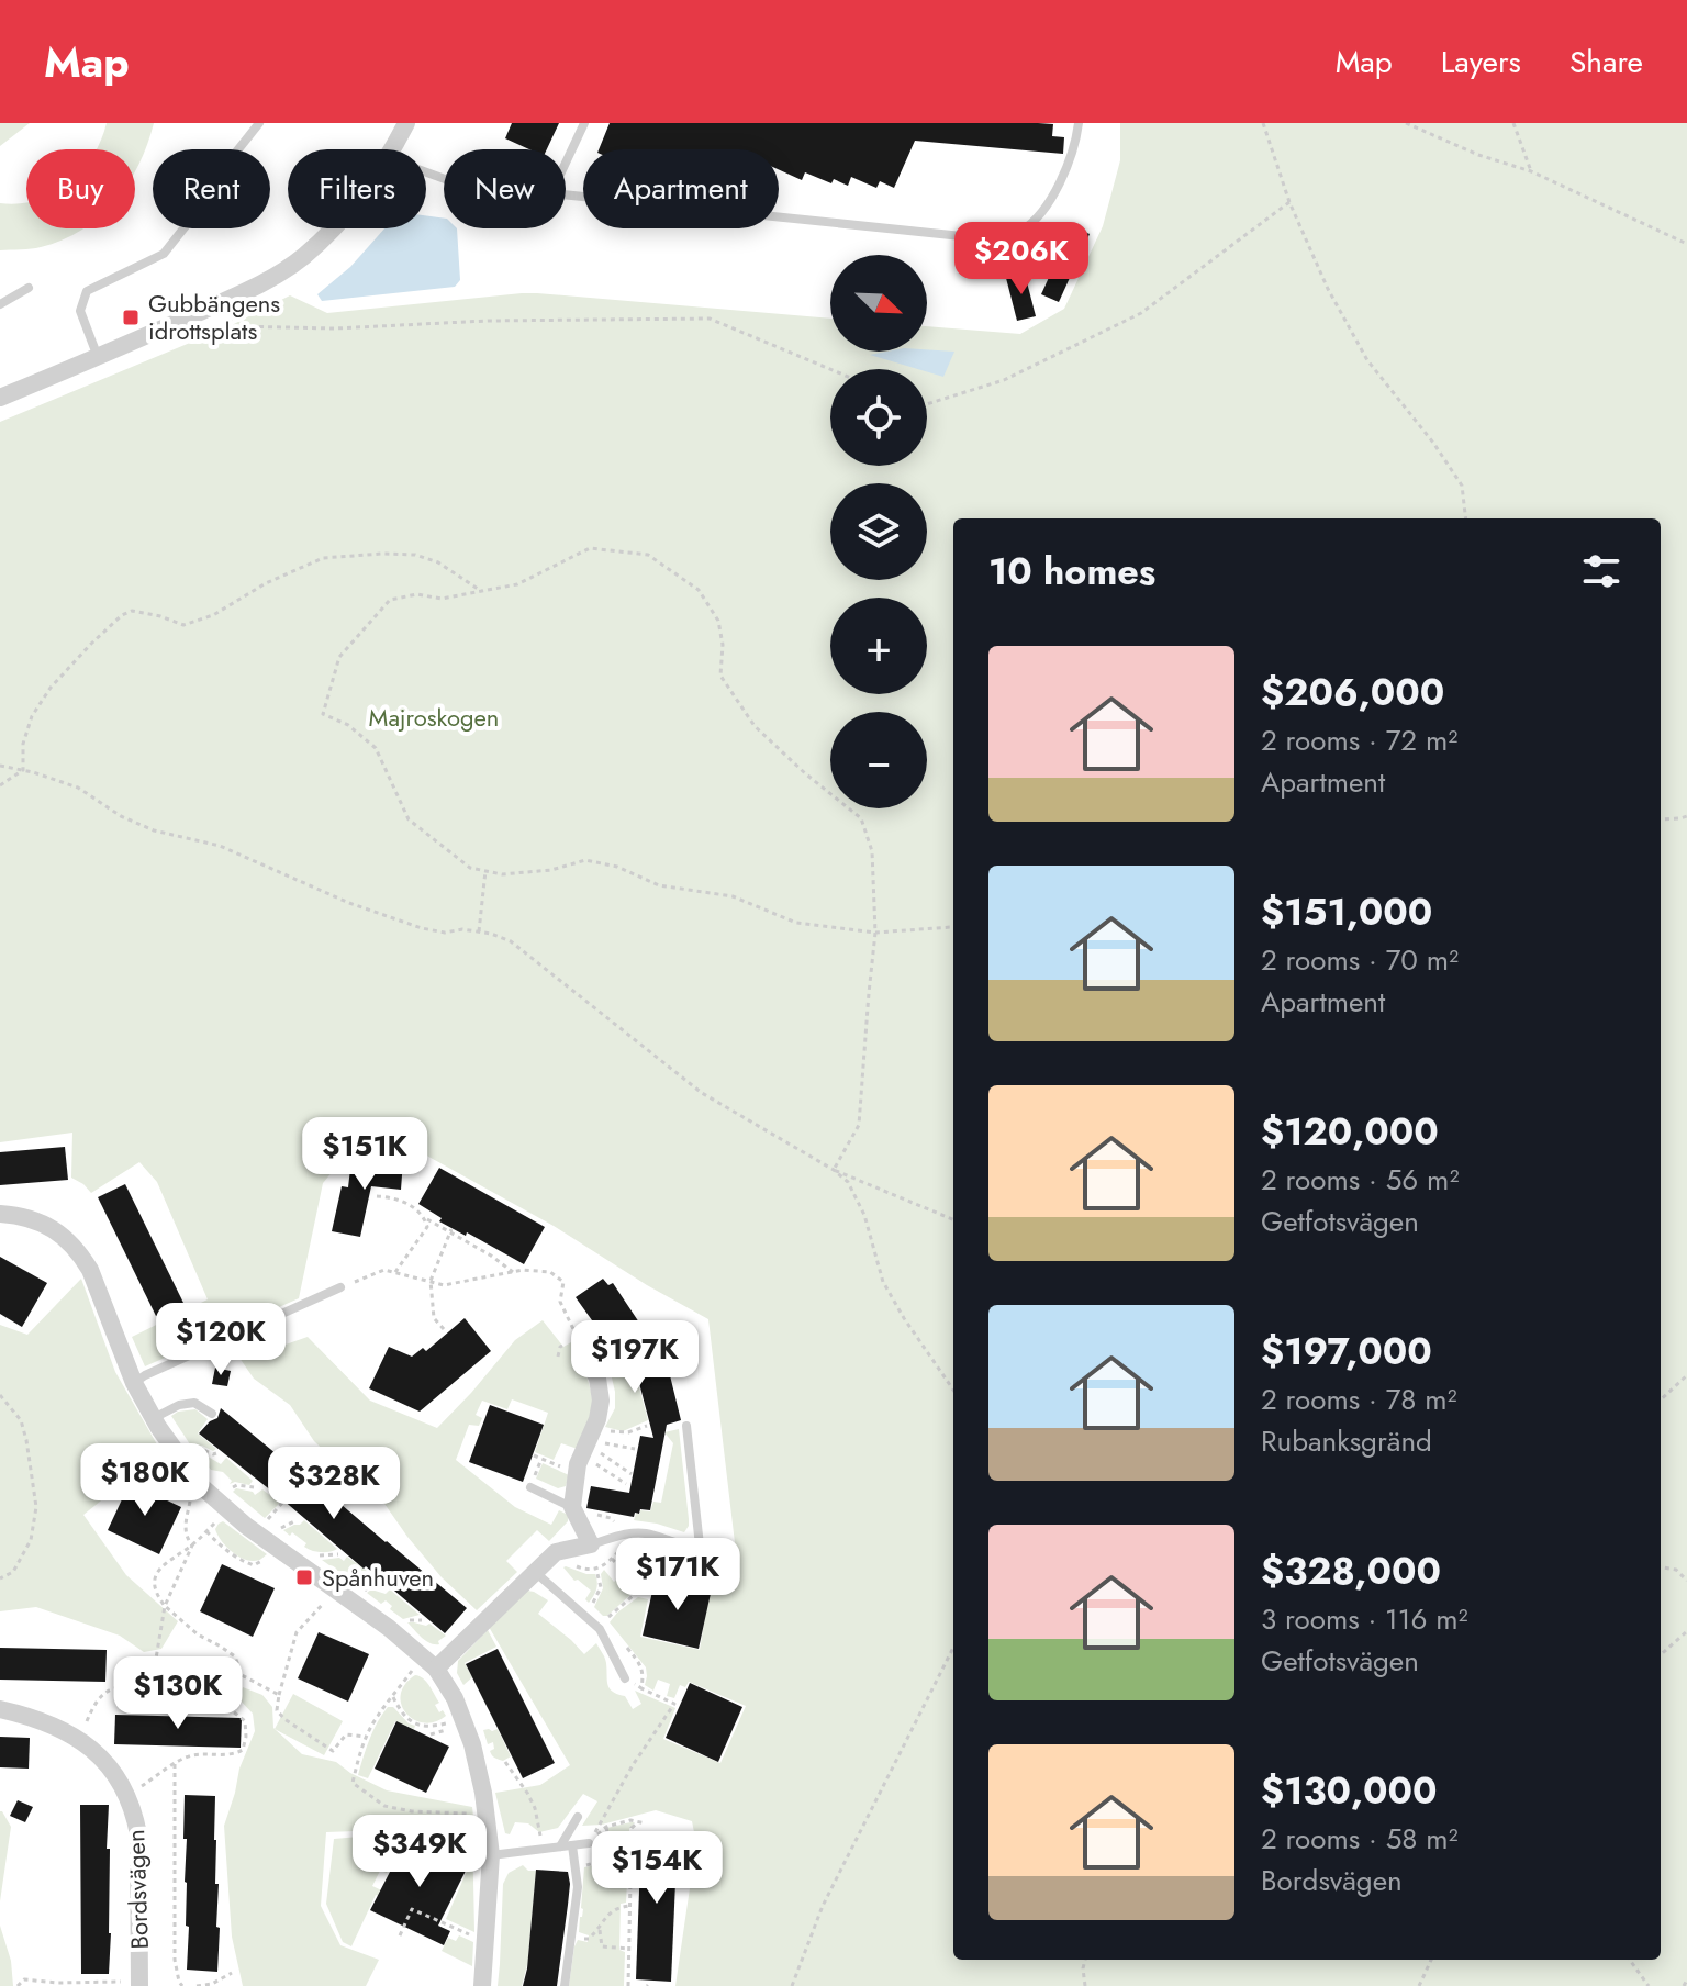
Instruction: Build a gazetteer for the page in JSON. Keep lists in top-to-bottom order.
{
  "streets": {
    "street": ["Bordsvägen"]
  },
  "parks": ["Majroskogen"],
  "places": {
    "transit": ["Gubbängens idrottsplats", "Spånhuven"]
  },
  "north": "bottom right",
  "page": {
    "header": "Map",
    "nav": ["Map", "Layers", "Share"],
    "chip": [
      "Buy",
      "Rent",
      "Filters",
      "New",
      "Apartment"
    ],
    "price": [
      "$206K",
      "$151K",
      "$120K",
      "$197K",
      "$180K",
      "$328K",
      "$171K",
      "$130K",
      "$349K",
      "$154K"
    ],
    "map_buttons": ["+", "−"],
    "heading": "10 homes",
    "list": [
      {
        "name": "$206,000",
        "note": "2 rooms · 72 m² · Apartment"
      },
      {
        "name": "$151,000",
        "note": "2 rooms · 70 m² · Apartment"
      },
      {
        "name": "$120,000",
        "note": "2 rooms · 56 m² · Getfotsvägen"
      },
      {
        "name": "$197,000",
        "note": "2 rooms · 78 m² · Rubanksgränd"
      },
      {
        "name": "$328,000",
        "note": "3 rooms · 116 m² · Getfotsvägen"
      },
      {
        "name": "$130,000",
        "note": "2 rooms · 58 m² · Bordsvägen"
      }
    ]
  }
}
